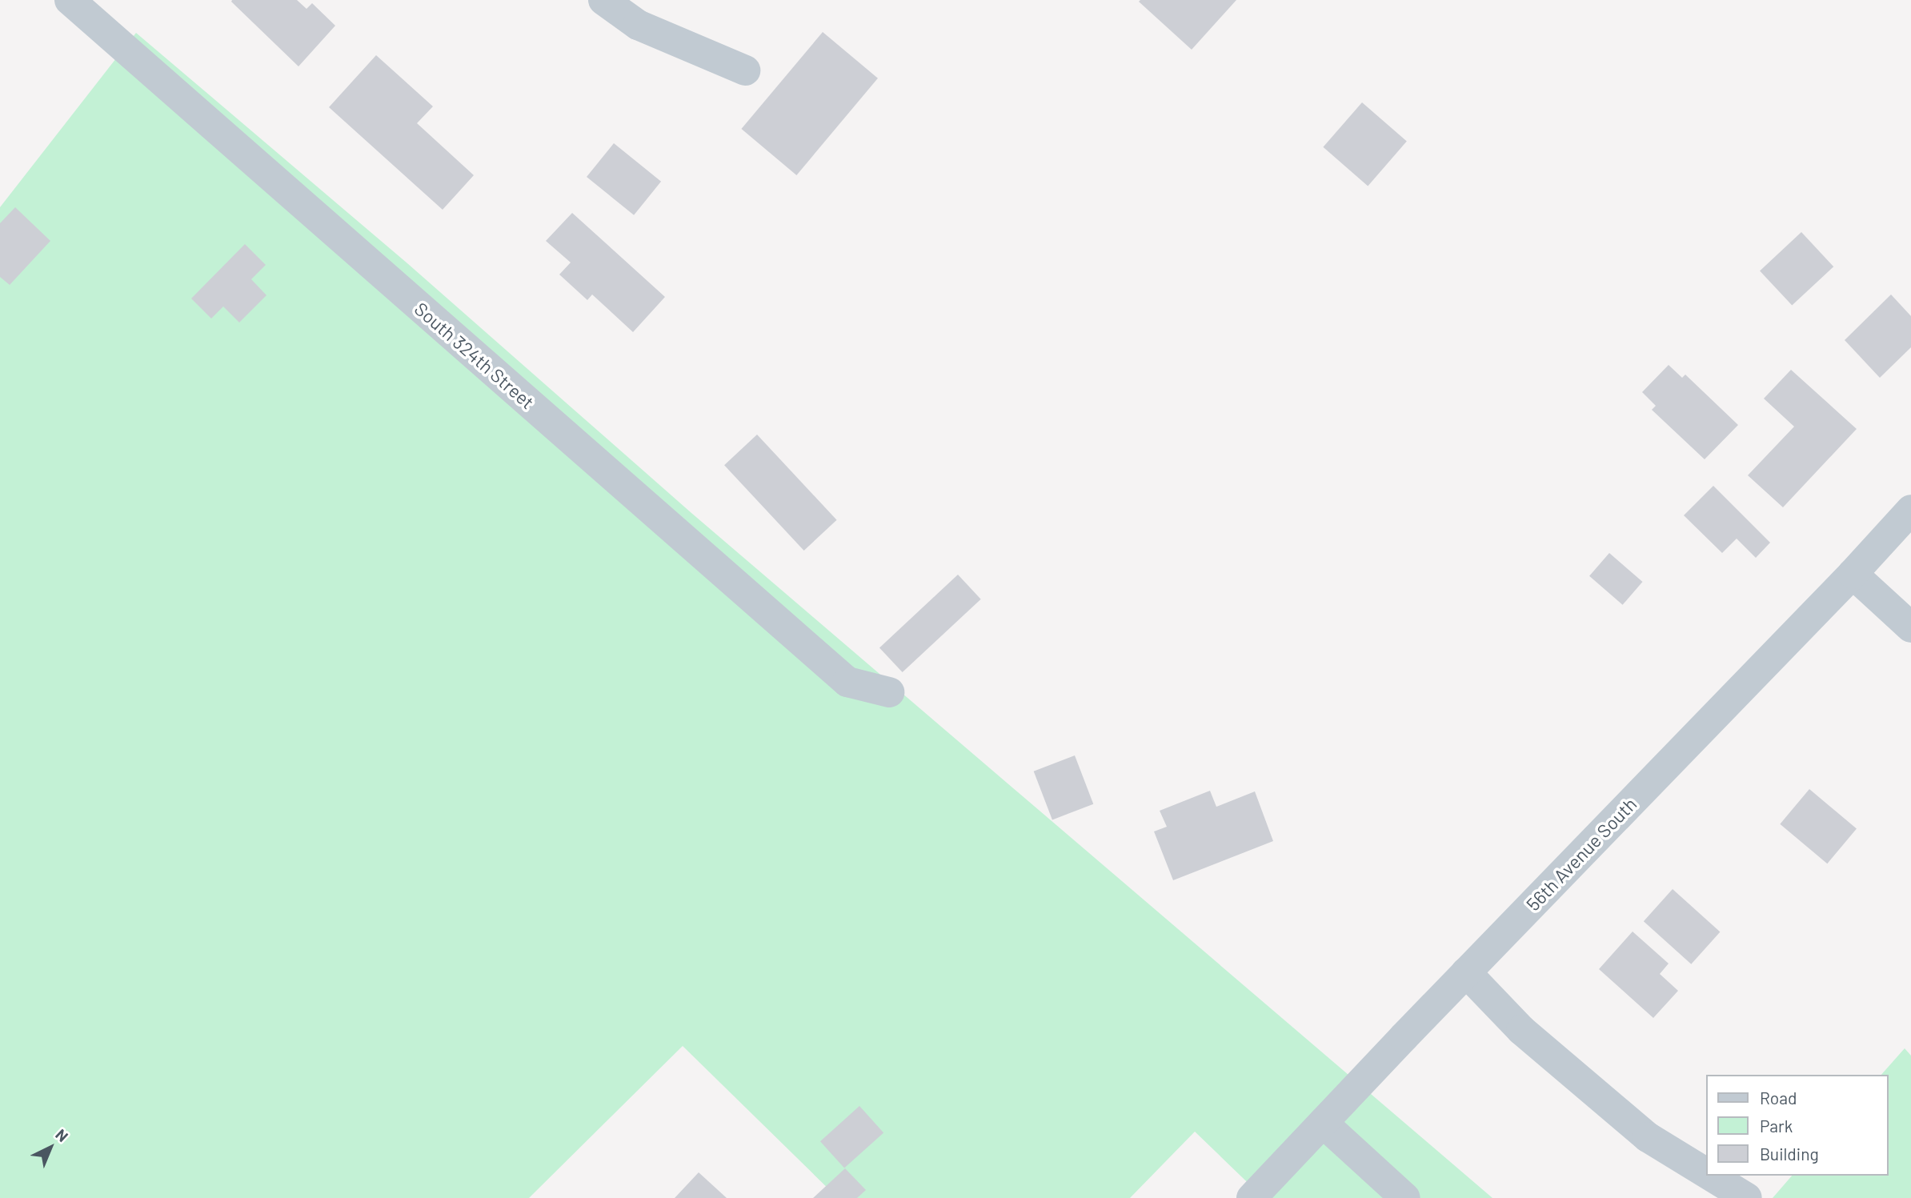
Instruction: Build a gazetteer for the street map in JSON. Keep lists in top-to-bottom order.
{
  "streets": {
    "street": ["South 324th Street", "56th Avenue South"]
  },
  "legend": ["Road", "Park", "Building"],
  "north": "top right"
}
